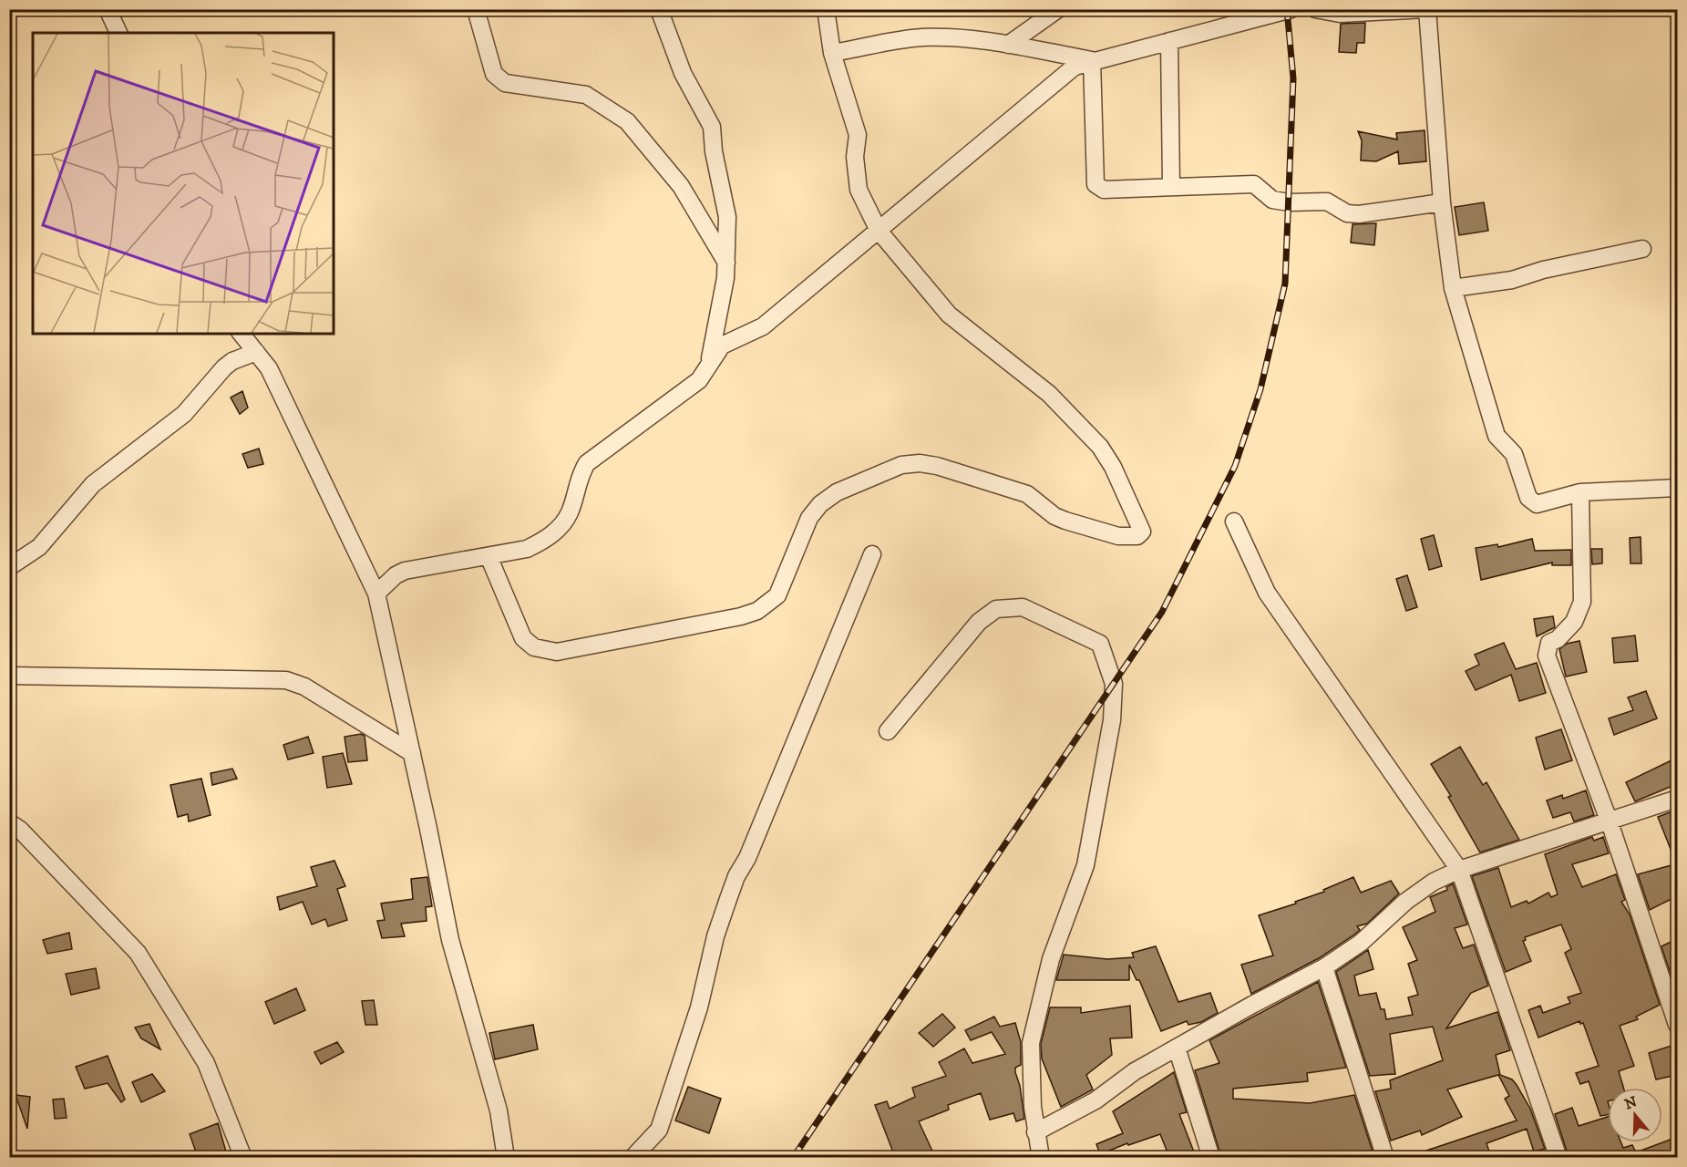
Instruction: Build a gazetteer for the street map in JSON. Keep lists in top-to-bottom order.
{
  "north": "top"
}
